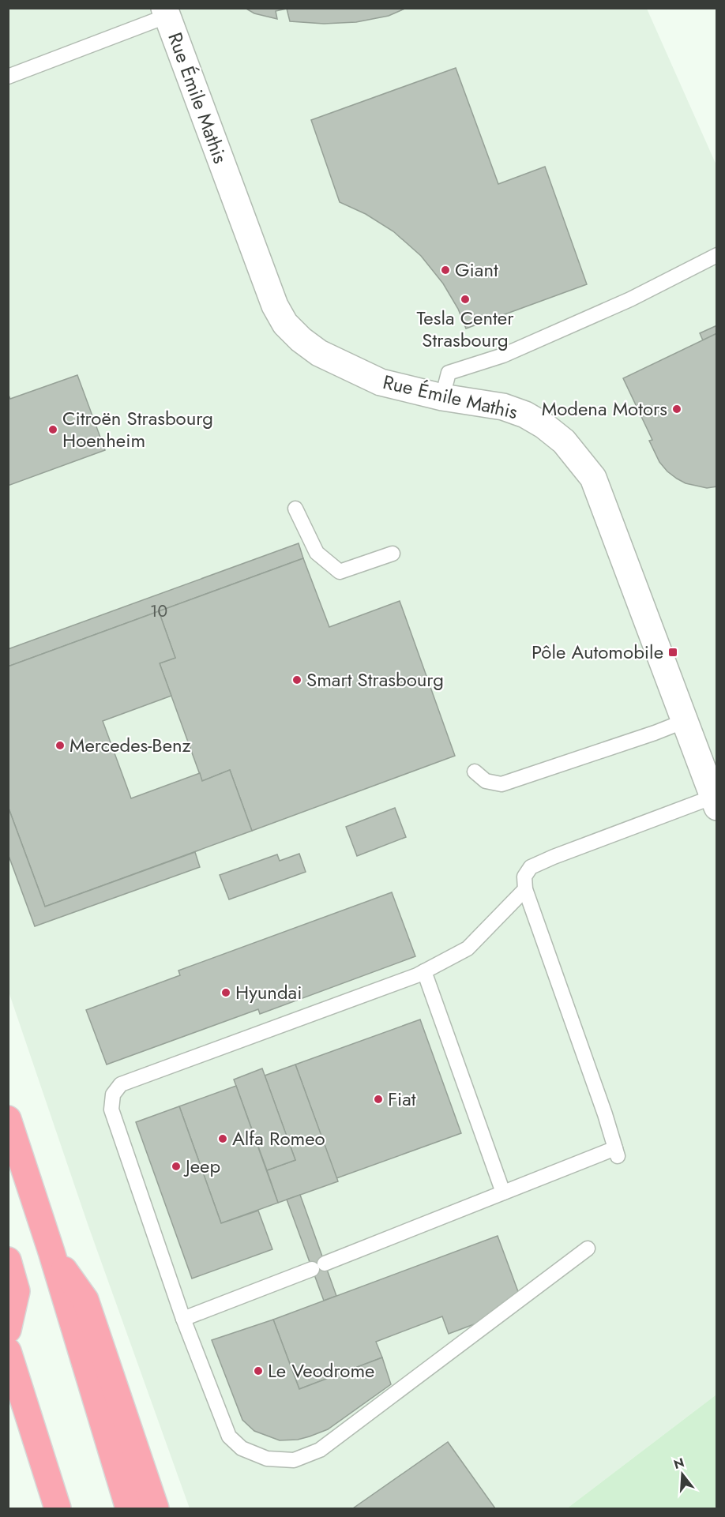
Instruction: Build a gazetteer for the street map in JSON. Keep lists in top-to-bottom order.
{
  "streets": {
    "street": ["Rue Émile Mathis"]
  },
  "places": {
    "other": [
      "Giant",
      "Tesla Center Strasbourg",
      "Modena Motors",
      "Citroën Strasbourg Hoenheim",
      "Smart Strasbourg",
      "Mercedes-Benz",
      "Hyundai",
      "Fiat",
      "Alfa Romeo",
      "Jeep",
      "Le Veodrome"
    ],
    "transit": ["Pôle Automobile"]
  },
  "house_numbers": ["10"],
  "north": "top"
}
